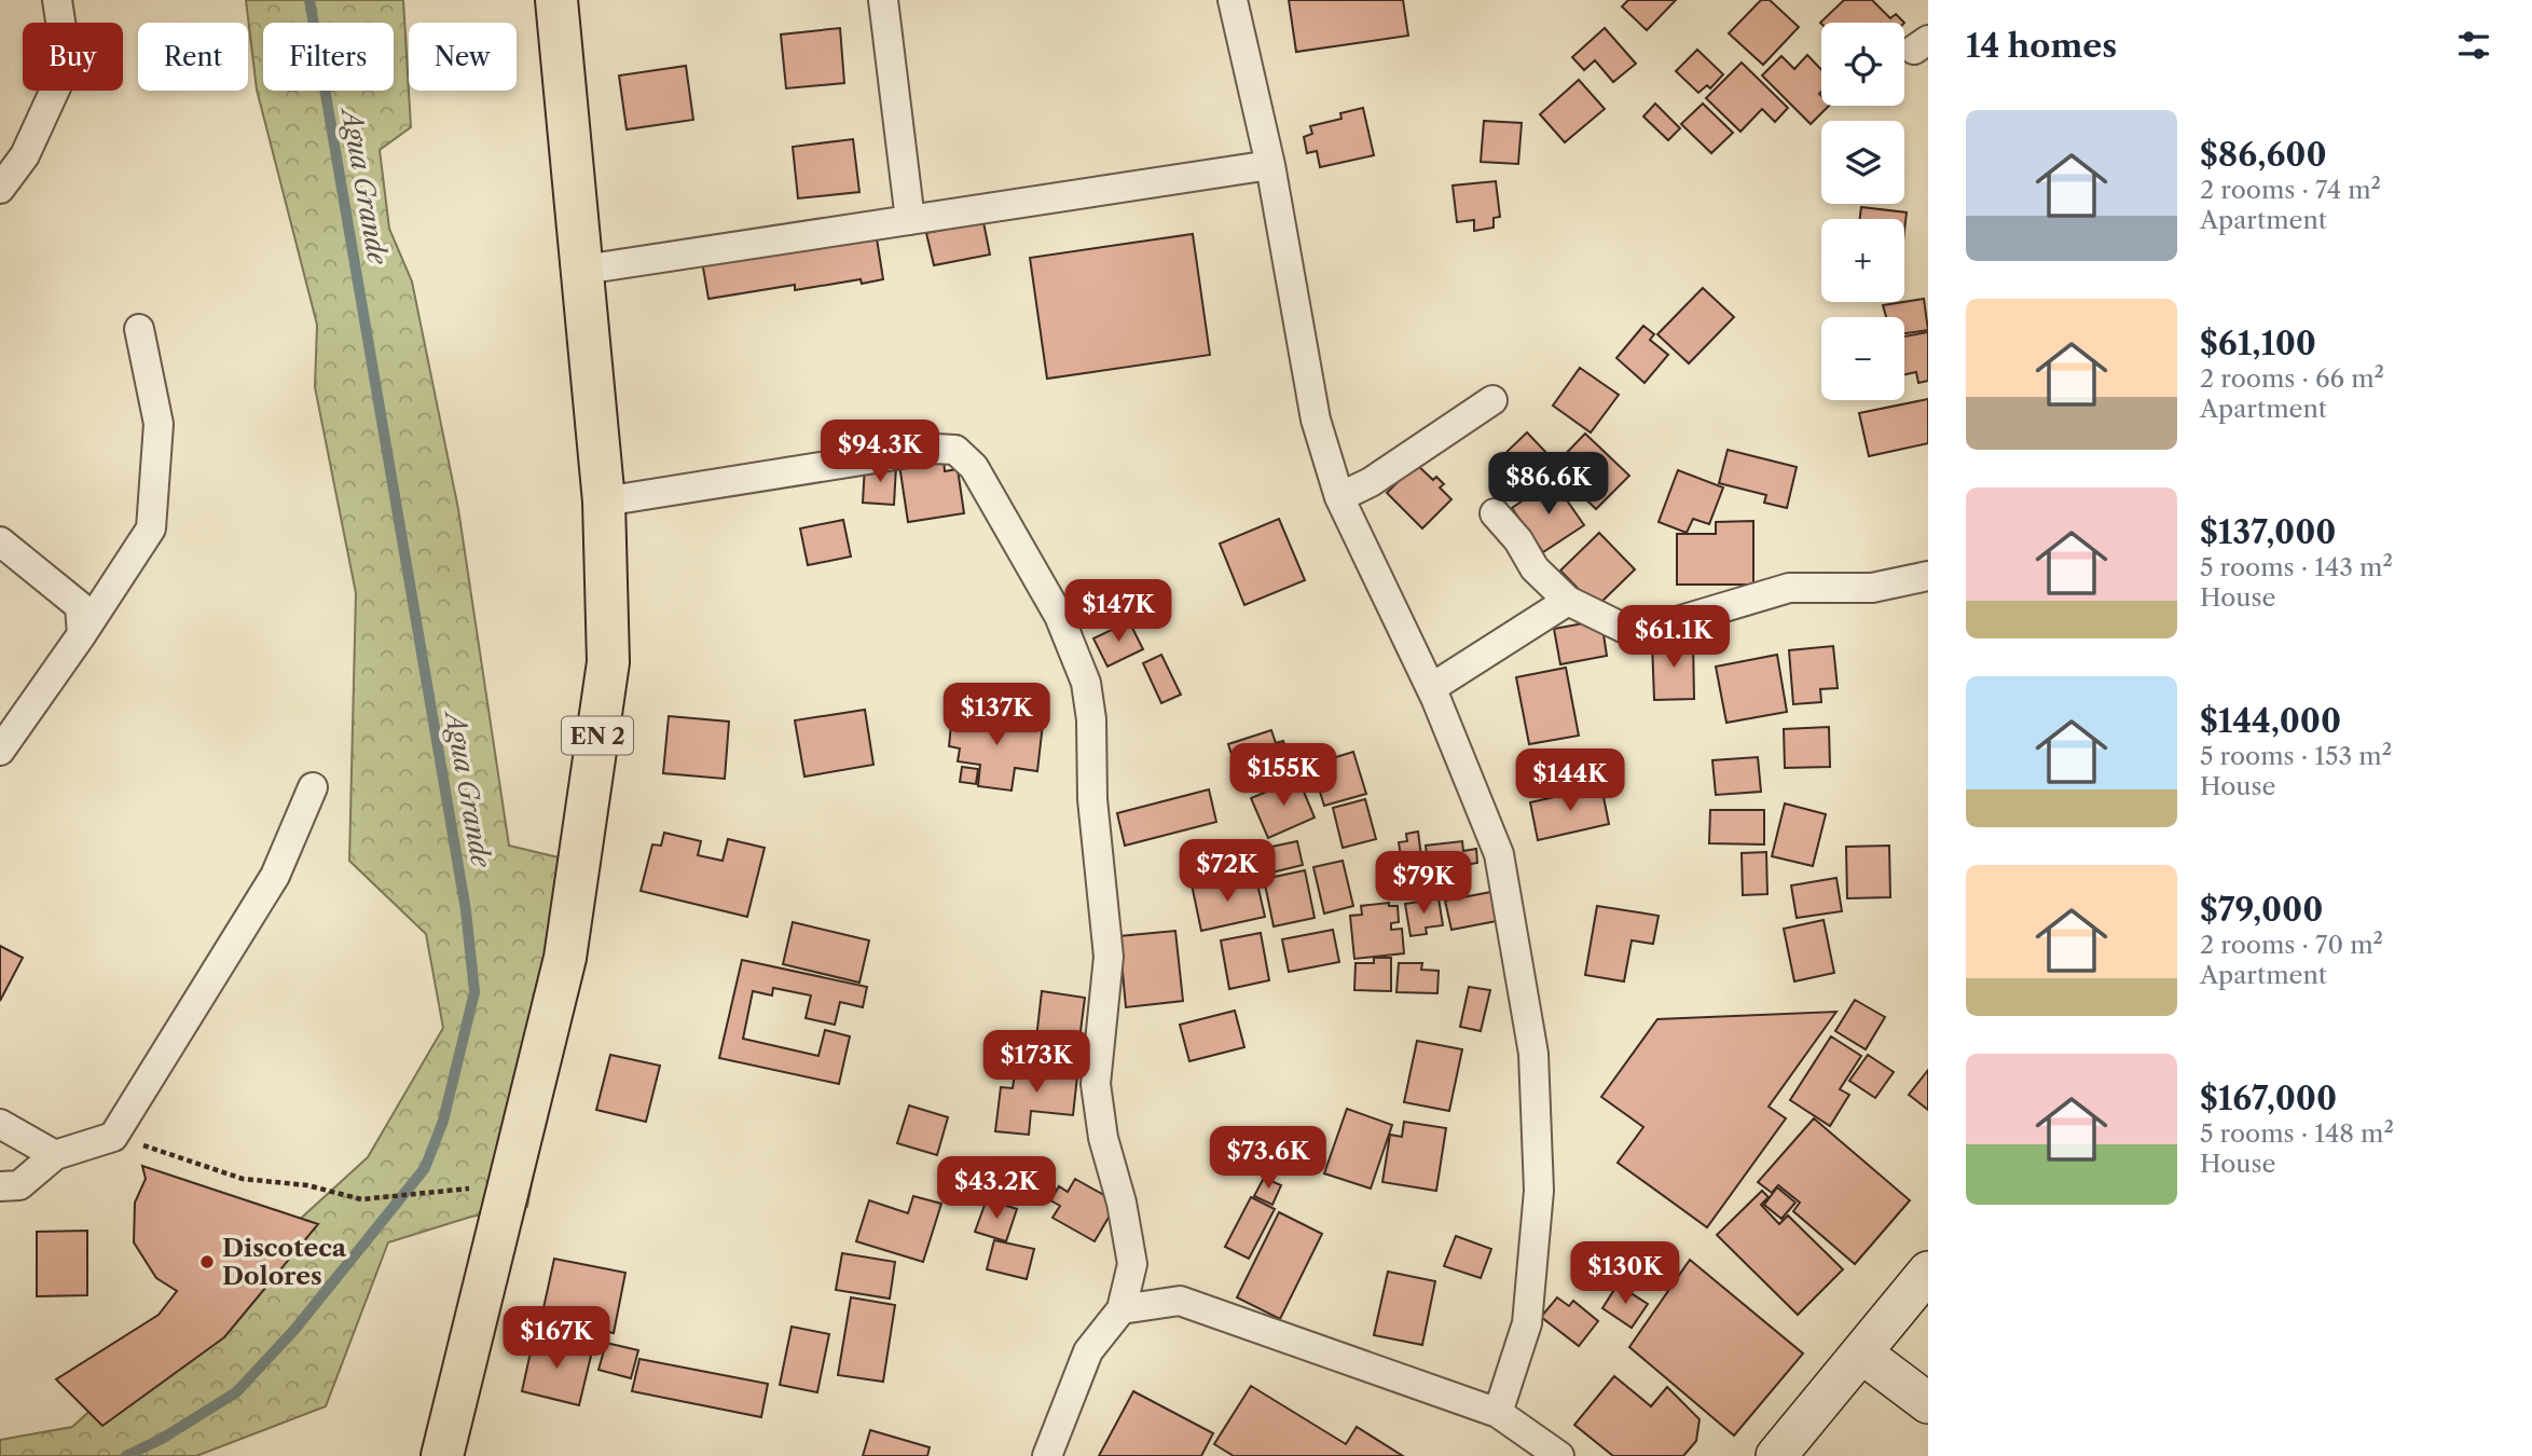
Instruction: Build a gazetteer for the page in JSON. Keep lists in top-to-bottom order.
{
  "streets": {
    "main road": ["EN 2"]
  },
  "water": ["Agua Grande"],
  "places": ["Discoteca Dolores"],
  "page": {
    "heading": "14 homes",
    "map_buttons": ["+", "−"],
    "chip": [
      "Buy",
      "Rent",
      "Filters",
      "New"
    ],
    "list": [
      {
        "name": "$86,600",
        "note": "2 rooms · 74 m² · Apartment"
      },
      {
        "name": "$61,100",
        "note": "2 rooms · 66 m² · Apartment"
      },
      {
        "name": "$137,000",
        "note": "5 rooms · 143 m² · House"
      },
      {
        "name": "$144,000",
        "note": "5 rooms · 153 m² · House"
      },
      {
        "name": "$79,000",
        "note": "2 rooms · 70 m² · Apartment"
      },
      {
        "name": "$167,000",
        "note": "5 rooms · 148 m² · House"
      }
    ],
    "price": [
      "$94.3K",
      "$86.6K",
      "$147K",
      "$61.1K",
      "$137K",
      "$155K",
      "$144K",
      "$72K",
      "$79K",
      "$173K",
      "$73.6K",
      "$43.2K",
      "$130K",
      "$167K"
    ]
  }
}
